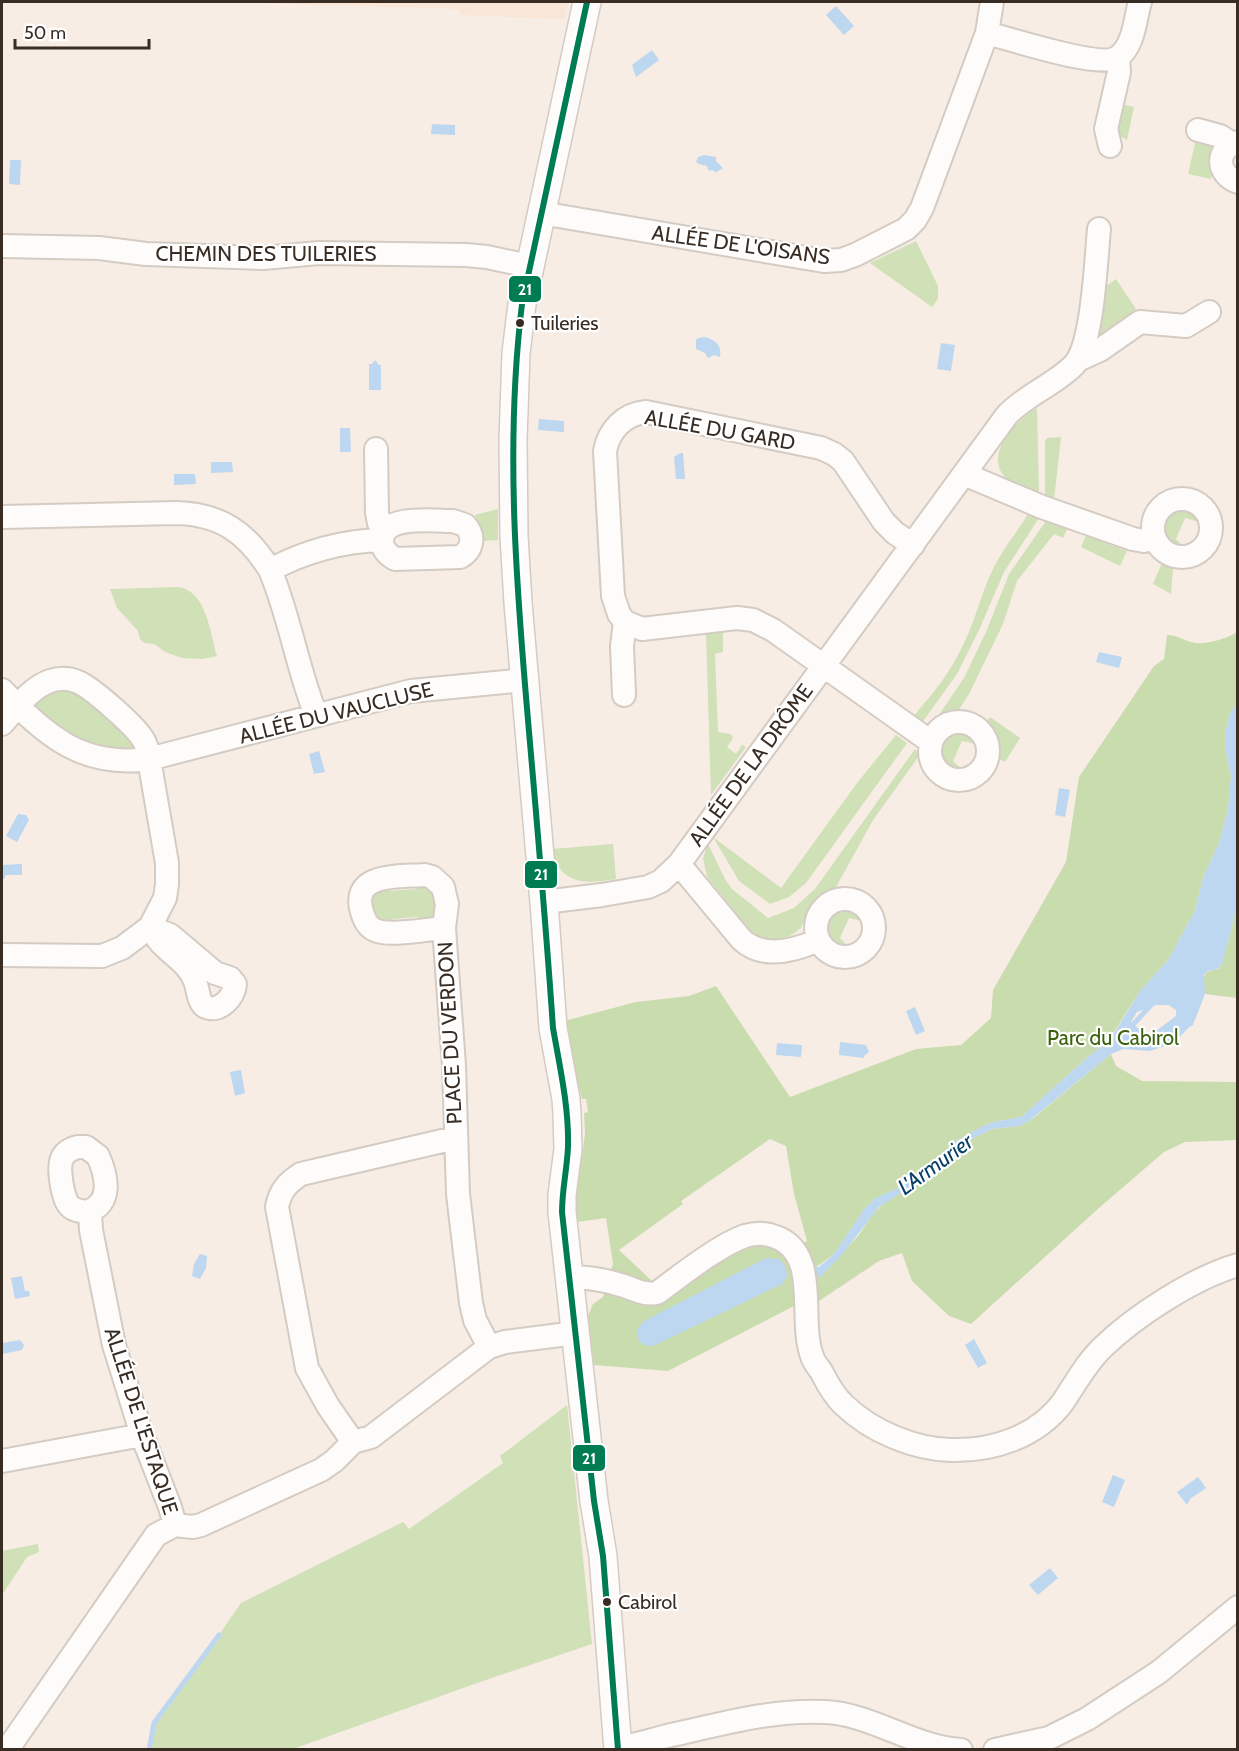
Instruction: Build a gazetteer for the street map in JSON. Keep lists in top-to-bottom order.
{
  "streets": {
    "street": [
      "ALLÉE DE L'OISANS",
      "CHEMIN DES TUILERIES",
      "ALLÉE DU GARD",
      "ALLÉE DU VAUCLUSE",
      "ALLÉE DE LA DRÔME",
      "PLACE DU VERDON",
      "ALLÉE DE L'ESTAQUE"
    ]
  },
  "crossings": [
    ["ALLÉE DU GARD", "ALLÉE DE LA DRÔME"]
  ],
  "water": ["L'Armurier"],
  "parks": ["Parc du Cabirol"],
  "places": ["Tuileries", "Cabirol"],
  "lines": ["transit line 21"],
  "scale_bar": "50 m"
}
